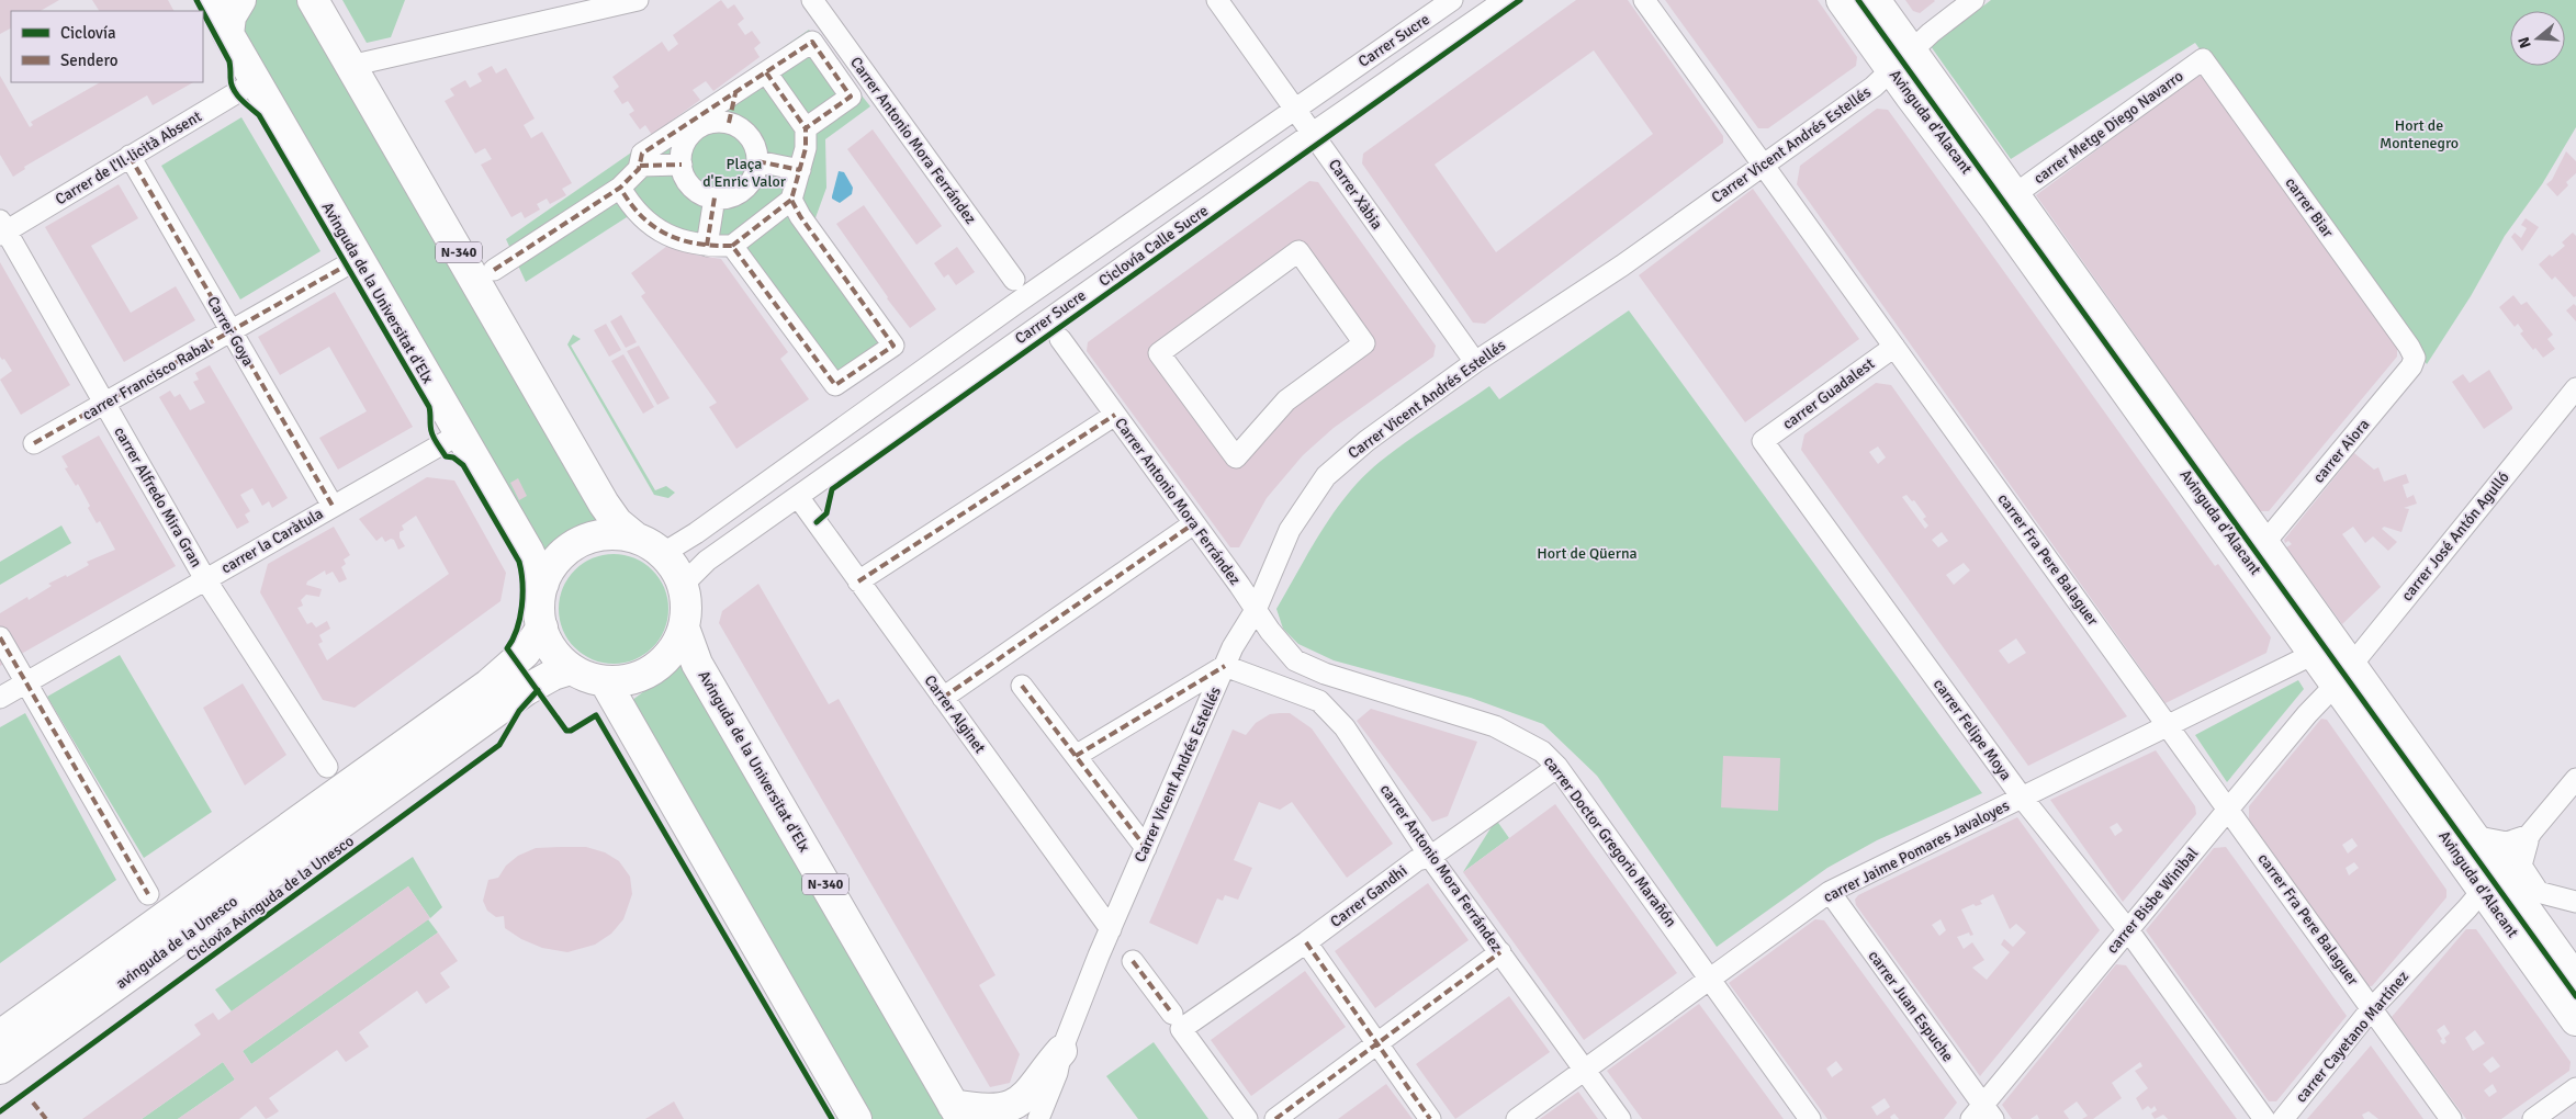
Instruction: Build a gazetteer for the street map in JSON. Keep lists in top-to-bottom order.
{
  "streets": {
    "main road": [
      "Avinguda d'Alacant",
      "N-340",
      "Avinguda de la Universitat d'Elx",
      "avinguda de la Unesco"
    ],
    "street": [
      "Carrer Sucre",
      "carrer Metge Diego Navarro",
      "Carrer Antonio Mora Ferrández",
      "Carrer Vicent Andrés Estellés",
      "Carrer de l'Il·licità Absent",
      "Carrer Xàbia",
      "carrer Biar",
      "Carrer Goya",
      "carrer Francisco Rabal",
      "carrer Guadalest",
      "carrer Aiora",
      "carrer Alfredo Mira Gran",
      "carrer José Antón Agulló",
      "carrer la Caràtula",
      "carrer Fra Pere Balaguer",
      "Carrer Alginet",
      "carrer Felipe Moya",
      "carrer Doctor Gregorio Marañón",
      "carrer Jaime Pomares Javaloyes",
      "carrer Antonio Mora Ferrández",
      "Carrer Gandhi",
      "carrer Bisbe Winibal",
      "carrer Juan Espuche",
      "carrer Cayetano Martínez"
    ],
    "cycle path": ["Ciclovía Calle Sucre", "Ciclovia Avinguda de la Unesco"]
  },
  "crossings": [
    ["Carrer Sucre", "Carrer Xàbia"],
    ["Carrer Sucre", "N-340"],
    ["Carrer Sucre", "Avinguda de la Universitat d'Elx"],
    ["Carrer Sucre", "Carrer Alginet"],
    ["Carrer Sucre", "avinguda de la Unesco"],
    ["Avinguda d'Alacant", "carrer Metge Diego Navarro"],
    ["Avinguda d'Alacant", "Carrer Vicent Andrés Estellés"],
    ["Avinguda d'Alacant", "carrer Aiora"],
    ["Avinguda d'Alacant", "carrer José Antón Agulló"],
    ["Avinguda d'Alacant", "carrer Jaime Pomares Javaloyes"],
    ["Avinguda d'Alacant", "carrer Bisbe Winibal"],
    ["Avinguda d'Alacant", "carrer Cayetano Martínez"],
    ["carrer Metge Diego Navarro", "carrer Biar"],
    ["Carrer Antonio Mora Ferrández", "Carrer Vicent Andrés Estellés"],
    ["Carrer Antonio Mora Ferrández", "carrer Doctor Gregorio Marañón"],
    ["Carrer Vicent Andrés Estellés", "Carrer Xàbia"],
    ["Carrer Vicent Andrés Estellés", "carrer Fra Pere Balaguer"],
    ["Carrer Vicent Andrés Estellés", "Carrer Alginet"],
    ["Carrer Vicent Andrés Estellés", "carrer Doctor Gregorio Marañón"],
    ["Carrer Vicent Andrés Estellés", "carrer Antonio Mora Ferrández"],
    ["Carrer de l'Il·licità Absent", "Avinguda de la Universitat d'Elx"],
    ["Carrer de l'Il·licità Absent", "Carrer Goya"],
    ["Carrer de l'Il·licità Absent", "carrer Alfredo Mira Gran"],
    ["carrer Biar", "carrer Aiora"],
    ["N-340", "Avinguda de la Universitat d'Elx"],
    ["N-340", "avinguda de la Unesco"],
    ["Avinguda de la Universitat d'Elx", "carrer la Caràtula"],
    ["Avinguda de la Universitat d'Elx", "avinguda de la Unesco"],
    ["Carrer Goya", "carrer Francisco Rabal"],
    ["Carrer Goya", "carrer la Caràtula"],
    ["carrer Francisco Rabal", "carrer Alfredo Mira Gran"],
    ["carrer Guadalest", "carrer Fra Pere Balaguer"],
    ["carrer Guadalest", "carrer Felipe Moya"],
    ["carrer Alfredo Mira Gran", "carrer la Caràtula"],
    ["carrer José Antón Agulló", "carrer Bisbe Winibal"],
    ["carrer Fra Pere Balaguer", "carrer Jaime Pomares Javaloyes"],
    ["carrer Fra Pere Balaguer", "carrer Bisbe Winibal"],
    ["carrer Fra Pere Balaguer", "carrer Cayetano Martínez"],
    ["carrer Felipe Moya", "carrer Jaime Pomares Javaloyes"],
    ["carrer Felipe Moya", "carrer Bisbe Winibal"],
    ["carrer Doctor Gregorio Marañón", "carrer Jaime Pomares Javaloyes"],
    ["carrer Doctor Gregorio Marañón", "Carrer Gandhi"],
    ["carrer Jaime Pomares Javaloyes", "carrer Antonio Mora Ferrández"],
    ["carrer Jaime Pomares Javaloyes", "carrer Juan Espuche"],
    ["carrer Antonio Mora Ferrández", "Carrer Gandhi"],
    ["carrer Bisbe Winibal", "carrer Juan Espuche"]
  ],
  "parks": ["Hort de Montenegro", "Plaça d'Enric Valor", "Hort de Qüerna"],
  "legend": ["Ciclovía", "Sendero"],
  "north": "left"
}
